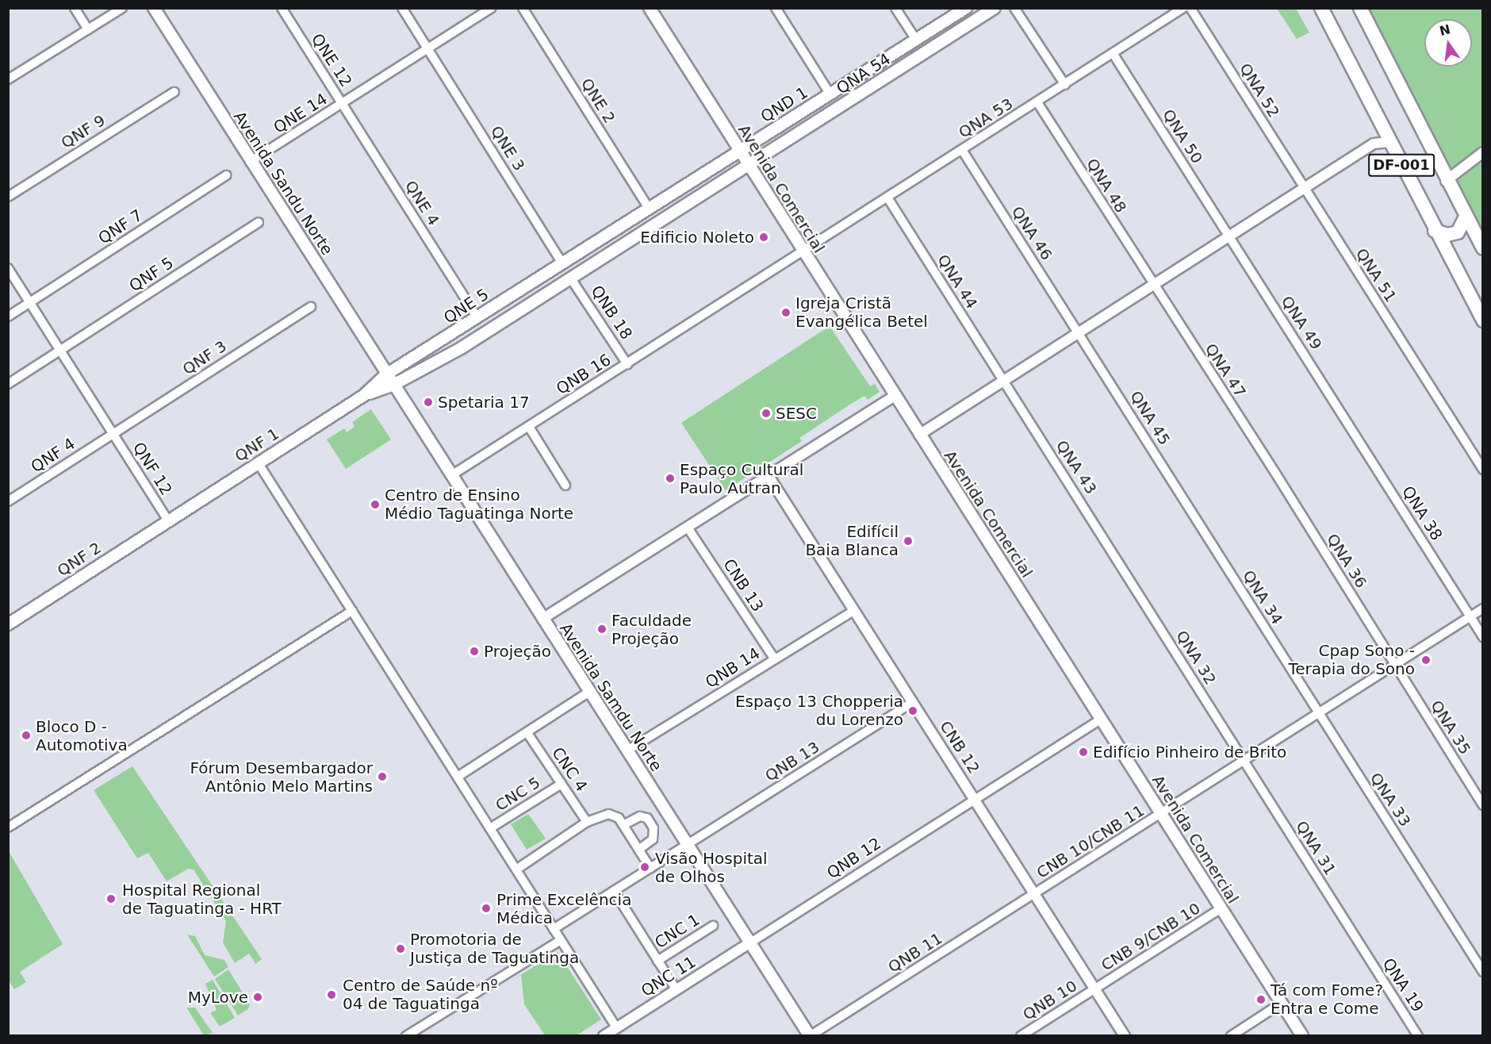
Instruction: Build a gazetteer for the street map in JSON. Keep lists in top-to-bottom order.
{
  "streets": {
    "highway": ["DF-001"],
    "main road": [
      "QNA 54",
      "QND 1",
      "Avenida Sandu Norte",
      "Avenida Comercial",
      "QNE 5",
      "QNF 1",
      "QNF 2",
      "Avenida Samdu Norte"
    ],
    "street": [
      "QNE 12",
      "QNA 52",
      "QNE 2",
      "QNE 14",
      "QNA 53",
      "QNF 9",
      "QNA 50",
      "QNE 3",
      "QNA 48",
      "QNE 4",
      "QNF 7",
      "QNA 46",
      "QNF 5",
      "QNA 51",
      "QNA 44",
      "QNB 18",
      "QNA 49",
      "QNF 3",
      "QNA 47",
      "QNB 16",
      "QNA 45",
      "QNF 4",
      "QNA 43",
      "QNF 12",
      "QNA 38",
      "QNA 36",
      "CNB 13",
      "QNA 34",
      "QNA 32",
      "QNB 14",
      "QNA 35",
      "CNB 12",
      "QNB 13",
      "CNC 4",
      "CNC 5",
      "QNA 33",
      "CNB 10/CNB 11",
      "QNA 31",
      "QNB 12",
      "CNC 1",
      "CNB 9/CNB 10",
      "QNB 11",
      "QNC 11",
      "QNA 19",
      "QNB 10"
    ]
  },
  "crossings": [
    ["QNE 12", "QNE 14"],
    ["QNE 12", "QNE 4"],
    ["QNA 54", "Avenida Comercial"],
    ["QNA 52", "QNA 51"],
    ["QNE 2", "QND 1"],
    ["QNE 2", "QNE 5"],
    ["QND 1", "Avenida Comercial"],
    ["QND 1", "QNE 5"],
    ["QNE 14", "QNE 3"],
    ["QNE 14", "Avenida Sandu Norte"],
    ["QNE 14", "QNE 4"],
    ["QNA 53", "QNA 50"],
    ["QNA 53", "QNA 48"],
    ["QNA 53", "Avenida Comercial"],
    ["QNA 53", "QNA 46"],
    ["QNA 53", "QNA 44"],
    ["QNA 53", "QNB 16"],
    ["QNA 50", "QNA 49"],
    ["QNE 3", "QNE 5"],
    ["Avenida Sandu Norte", "QNE 5"],
    ["Avenida Sandu Norte", "QNF 1"],
    ["Avenida Sandu Norte", "Avenida Samdu Norte"],
    ["QNA 48", "QNA 47"],
    ["Avenida Comercial", "QNB 16"],
    ["Avenida Comercial", "CNB 10/CNB 11"],
    ["Avenida Comercial", "QNB 12"],
    ["Avenida Comercial", "CNB 9/CNB 10"],
    ["QNE 4", "QNE 5"],
    ["QNF 7", "QNF 12"],
    ["QNA 46", "QNA 45"],
    ["QNF 5", "QNF 12"],
    ["QNA 44", "QNA 43"],
    ["QNE 5", "QNF 1"],
    ["QNE 5", "Avenida Samdu Norte"],
    ["QNB 18", "QNB 16"],
    ["QNB 18", "QNF 1"],
    ["QNA 49", "QNA 38"],
    ["QNF 3", "QNF 4"],
    ["QNF 3", "QNF 12"],
    ["QNA 47", "QNA 36"],
    ["QNB 16", "Avenida Samdu Norte"],
    ["QNA 45", "QNA 34"],
    ["QNF 1", "QNF 12"],
    ["QNF 1", "QNF 2"],
    ["QNF 1", "Avenida Samdu Norte"],
    ["QNF 4", "QNF 12"],
    ["QNA 43", "QNA 32"],
    ["QNF 12", "QNF 2"],
    ["QNA 38", "CNB 10/CNB 11"],
    ["QNA 36", "QNA 35"],
    ["QNA 36", "CNB 10/CNB 11"],
    ["CNB 13", "QNB 14"],
    ["QNA 34", "QNA 33"],
    ["QNA 34", "CNB 10/CNB 11"],
    ["QNA 32", "CNB 10/CNB 11"],
    ["QNA 32", "QNA 31"],
    ["QNB 14", "Avenida Samdu Norte"],
    ["QNB 14", "CNB 12"],
    ["Avenida Samdu Norte", "QNB 13"],
    ["Avenida Samdu Norte", "QNB 12"],
    ["Avenida Samdu Norte", "QNB 11"],
    ["Avenida Samdu Norte", "QNC 11"],
    ["QNA 35", "CNB 10/CNB 11"],
    ["CNB 12", "QNB 13"],
    ["CNB 12", "CNB 10/CNB 11"],
    ["CNB 12", "QNB 12"],
    ["CNB 12", "CNB 9/CNB 10"],
    ["CNB 12", "QNB 11"],
    ["CNB 12", "QNB 10"],
    ["CNC 4", "CNC 5"],
    ["QNA 33", "CNB 10/CNB 11"],
    ["CNB 10/CNB 11", "QNA 31"],
    ["CNB 10/CNB 11", "QNB 11"],
    ["QNA 31", "QNA 19"],
    ["QNB 12", "QNC 11"],
    ["CNB 9/CNB 10", "QNB 10"]
  ],
  "places": [
    "Edificio Noleto",
    "Igreja Cristã Evangélica Betel",
    "Spetaria 17",
    "SESC",
    "Espaço Cultural Paulo Autran",
    "Centro de Ensino Médio Taguatinga Norte",
    "Edifícil Baia Blanca",
    "Faculdade Projeção",
    "Projeção",
    "Cpap Sono - Terapia do Sono",
    "Espaço 13 Chopperia du Lorenzo",
    "Bloco D - Automotiva",
    "Edifício Pinheiro de Brito",
    "Fórum Desembargador Antônio Melo Martins",
    "Visão Hospital de Olhos",
    "Hospital Regional de Taguatinga - HRT",
    "Prime Excelência Médica",
    "Promotoria de Justiça de Taguatinga",
    "Centro de Saúde nº 04 de Taguatinga",
    "MyLove",
    "Tá com Fome? Entra e Come"
  ],
  "north": "top"
}
